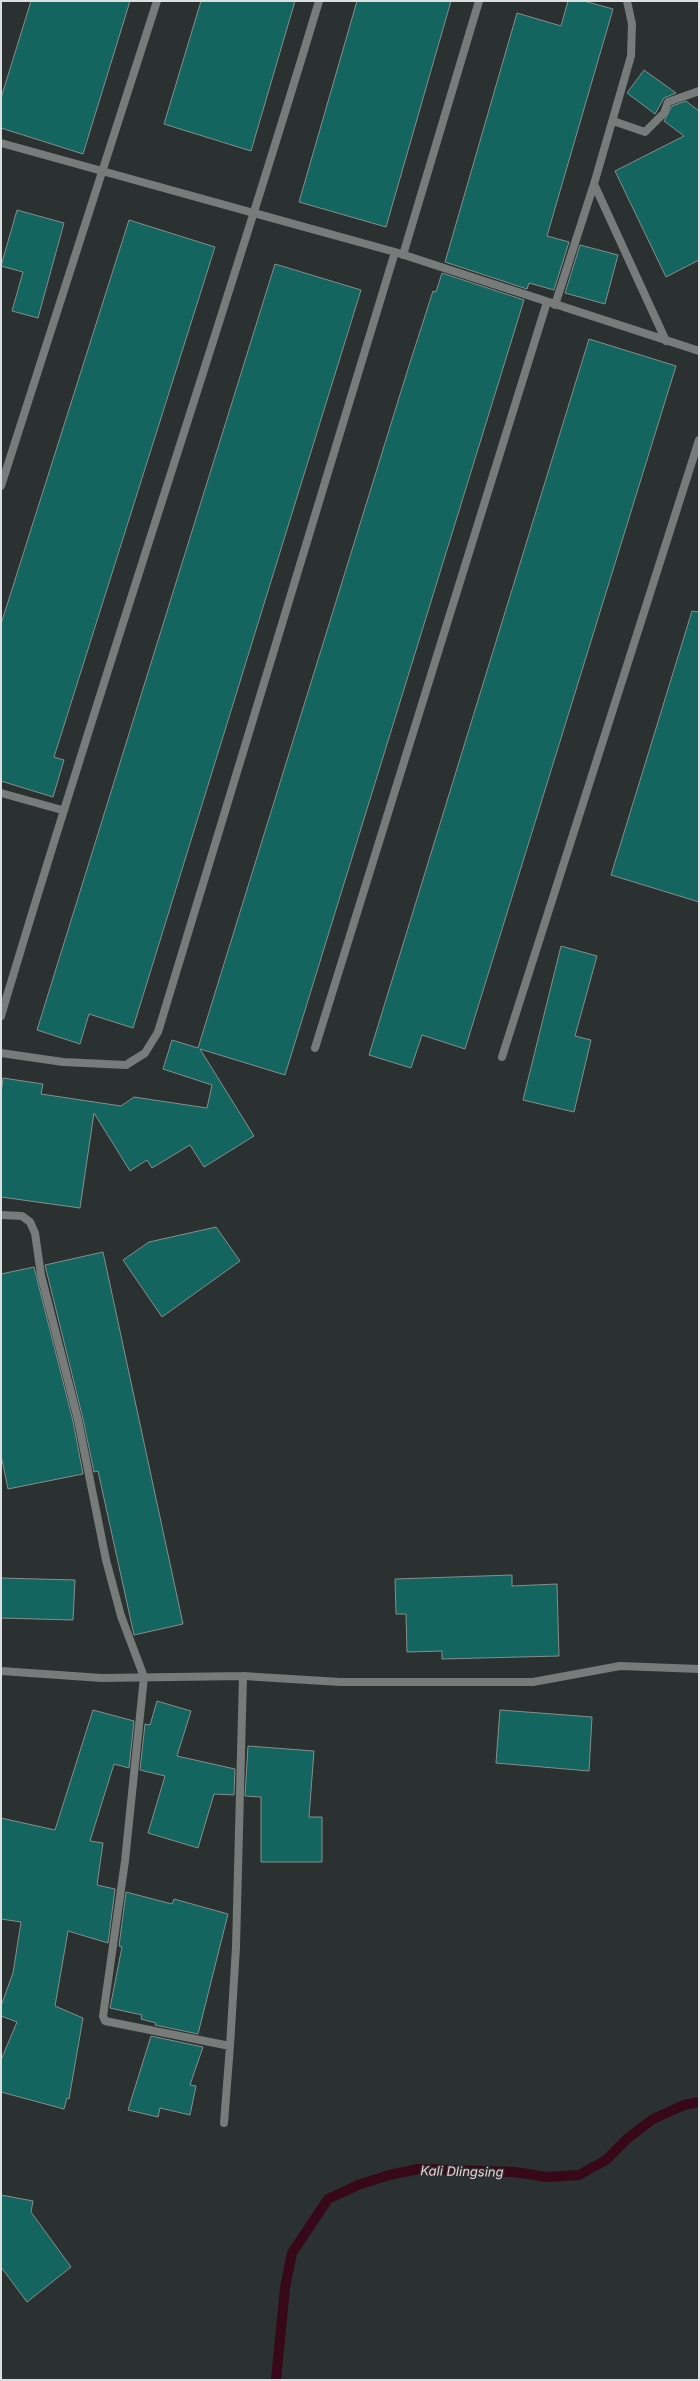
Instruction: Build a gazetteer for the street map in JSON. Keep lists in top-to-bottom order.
{
  "water": ["Kali Dlingsing"]
}
